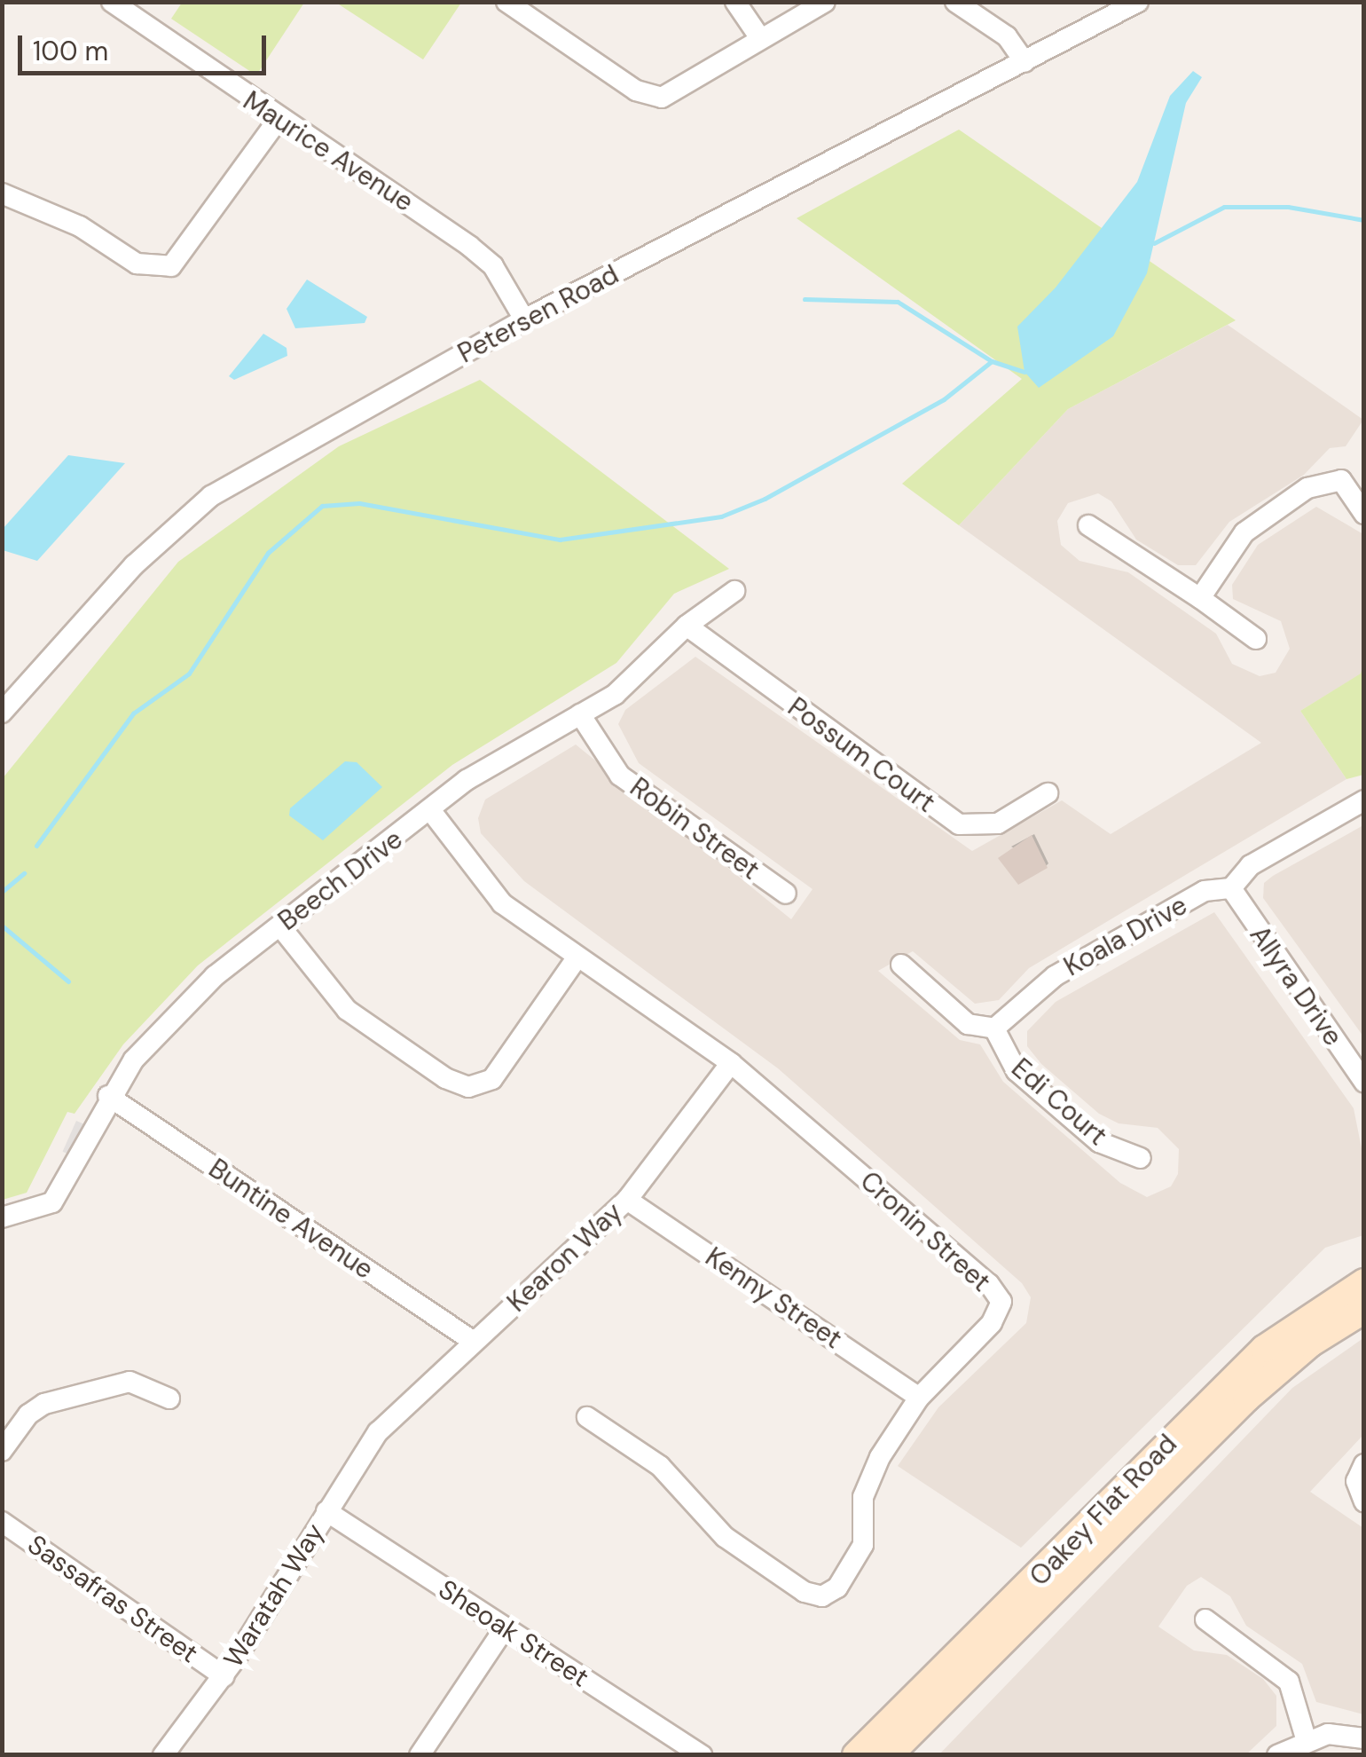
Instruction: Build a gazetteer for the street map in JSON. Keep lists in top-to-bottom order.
{
  "streets": {
    "main road": ["Oakey Flat Road"],
    "street": [
      "Maurice Avenue",
      "Petersen Road",
      "Possum Court",
      "Robin Street",
      "Beech Drive",
      "Koala Drive",
      "Allyra Drive",
      "Edi Court",
      "Buntine Avenue",
      "Cronin Street",
      "Kearon Way",
      "Kenny Street",
      "Waratah Way",
      "Sassafras Street",
      "Sheoak Street"
    ]
  },
  "crossings": [
    ["Maurice Avenue", "Petersen Road"],
    ["Possum Court", "Beech Drive"],
    ["Robin Street", "Beech Drive"],
    ["Beech Drive", "Buntine Avenue"],
    ["Beech Drive", "Cronin Street"],
    ["Koala Drive", "Allyra Drive"],
    ["Koala Drive", "Edi Court"],
    ["Buntine Avenue", "Kearon Way"],
    ["Cronin Street", "Kearon Way"],
    ["Cronin Street", "Kenny Street"],
    ["Kearon Way", "Kenny Street"],
    ["Kearon Way", "Waratah Way"],
    ["Waratah Way", "Sassafras Street"],
    ["Waratah Way", "Sheoak Street"]
  ],
  "scale_bar": "100 m"
}
